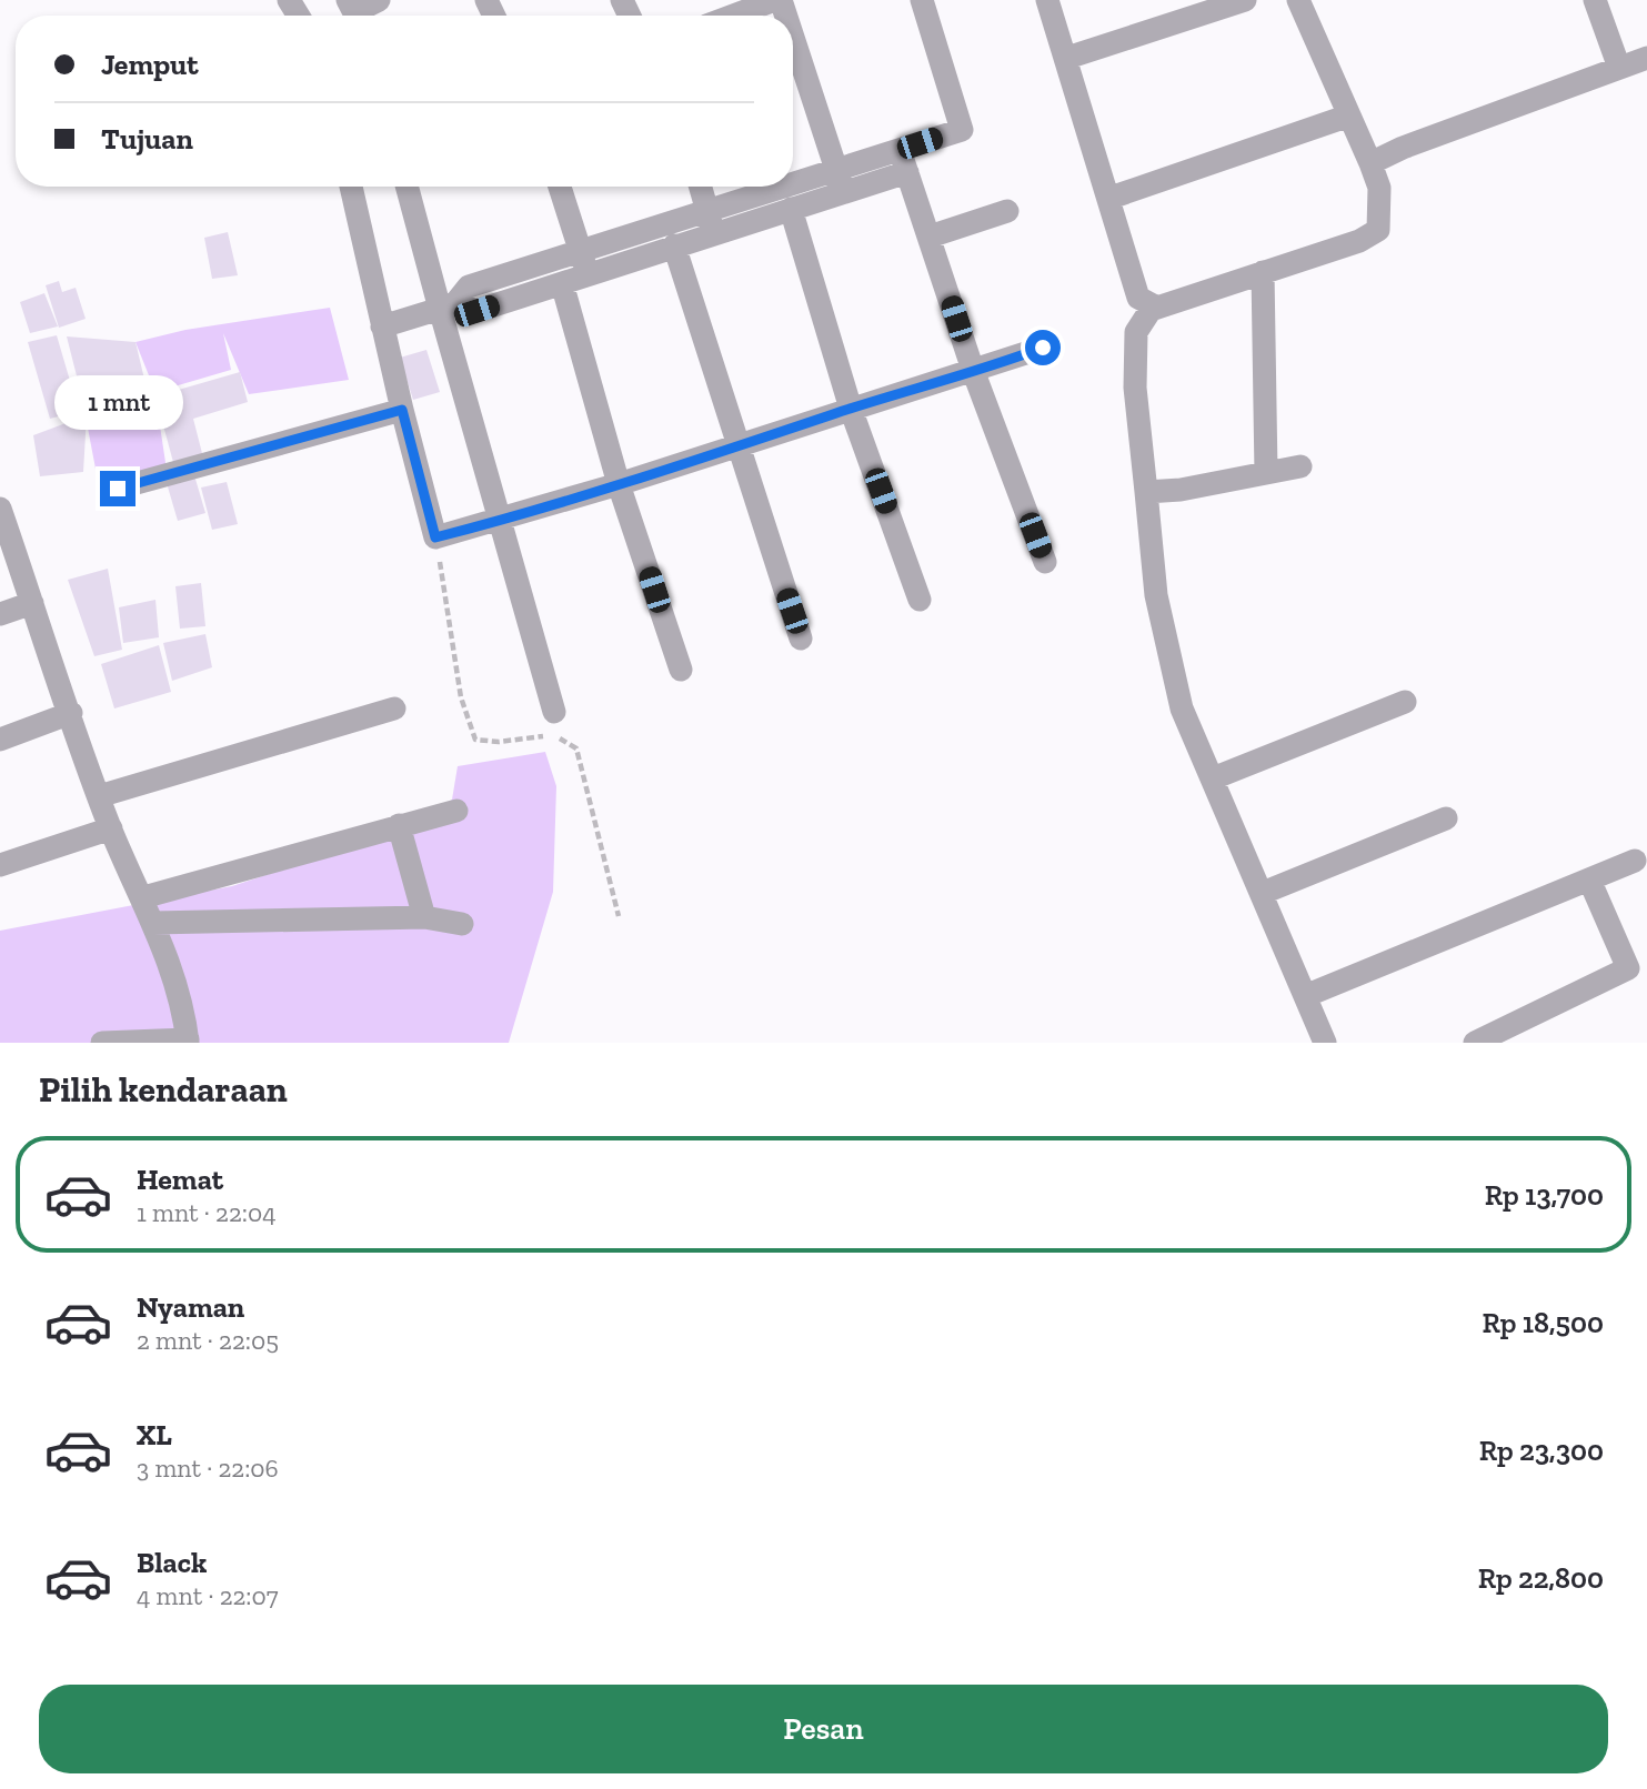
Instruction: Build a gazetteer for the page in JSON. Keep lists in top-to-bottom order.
{
  "page": {
    "banner": ["Jemput", "Tujuan"],
    "bubble": "1 mnt",
    "heading": "Pilih kendaraan",
    "list": [
      {
        "name": "Hemat",
        "note": "1 mnt · 22:04",
        "value": "Rp 13,700"
      },
      {
        "name": "Nyaman",
        "note": "2 mnt · 22:05",
        "value": "Rp 18,500"
      },
      {
        "name": "XL",
        "note": "3 mnt · 22:06",
        "value": "Rp 23,300"
      },
      {
        "name": "Black",
        "note": "4 mnt · 22:07",
        "value": "Rp 22,800"
      }
    ],
    "buttons": "Pesan"
  }
}
